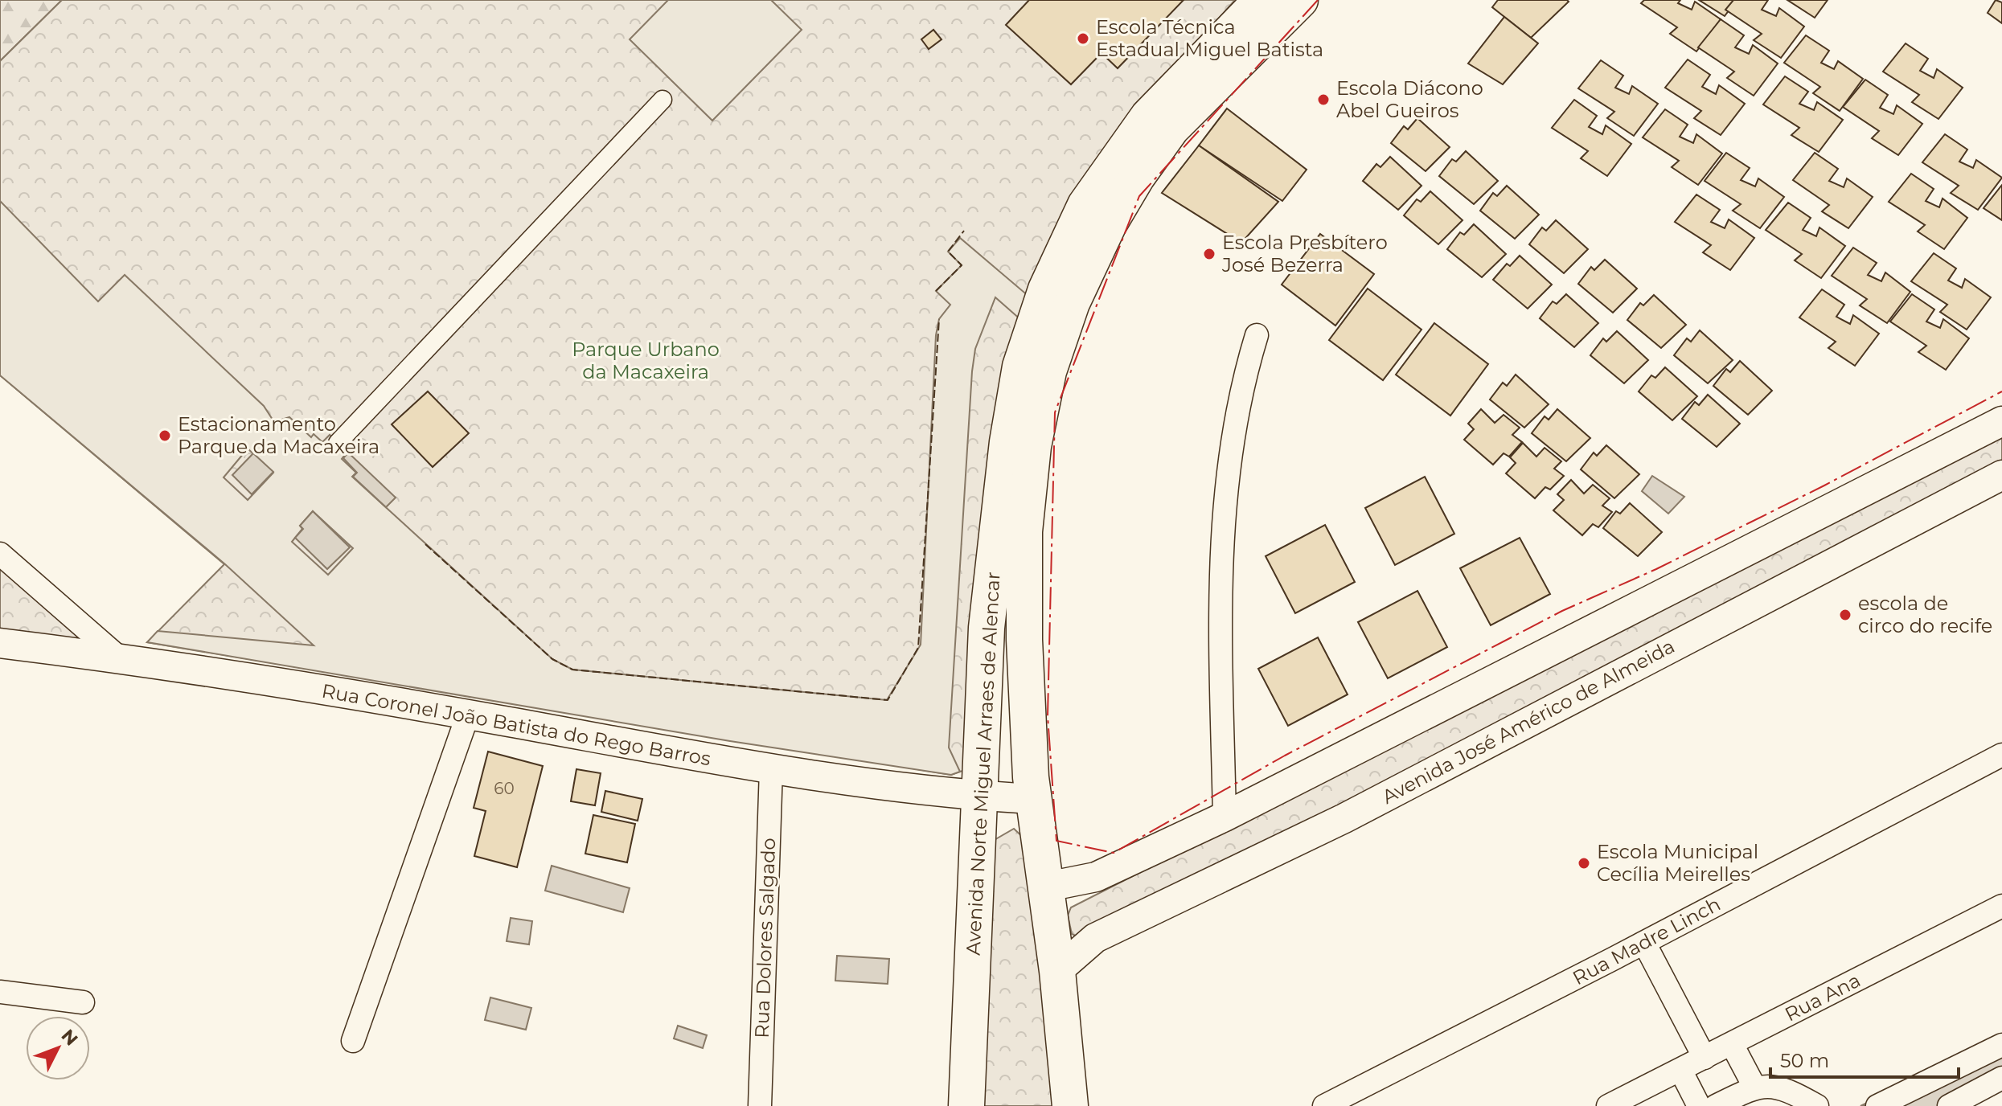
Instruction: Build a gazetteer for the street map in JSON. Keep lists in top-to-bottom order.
{
  "streets": {
    "main road": ["Avenida Norte Miguel Arraes de Alencar"],
    "street": [
      "Avenida José Américo de Almeida",
      "Rua Coronel João Batista do Rego Barros",
      "Rua Dolores Salgado",
      "Rua Madre Linch",
      "Rua Ana"
    ]
  },
  "crossings": [
    ["Avenida José Américo de Almeida", "Avenida Norte Miguel Arraes de Alencar"],
    ["Rua Coronel João Batista do Rego Barros", "Avenida Norte Miguel Arraes de Alencar"],
    ["Rua Coronel João Batista do Rego Barros", "Rua Dolores Salgado"]
  ],
  "parks": ["Parque Urbano da Macaxeira"],
  "places": [
    "Escola Técnica Estadual Miguel Batista",
    "Escola Diácono Abel Gueiros",
    "Escola Presbítero José Bezerra",
    "Estacionamento Parque da Macaxeira",
    "escola de circo do recife",
    "Escola Municipal Cecília Meirelles"
  ],
  "house_numbers": ["60"],
  "scale_bar": "50 m",
  "north": "top right"
}
